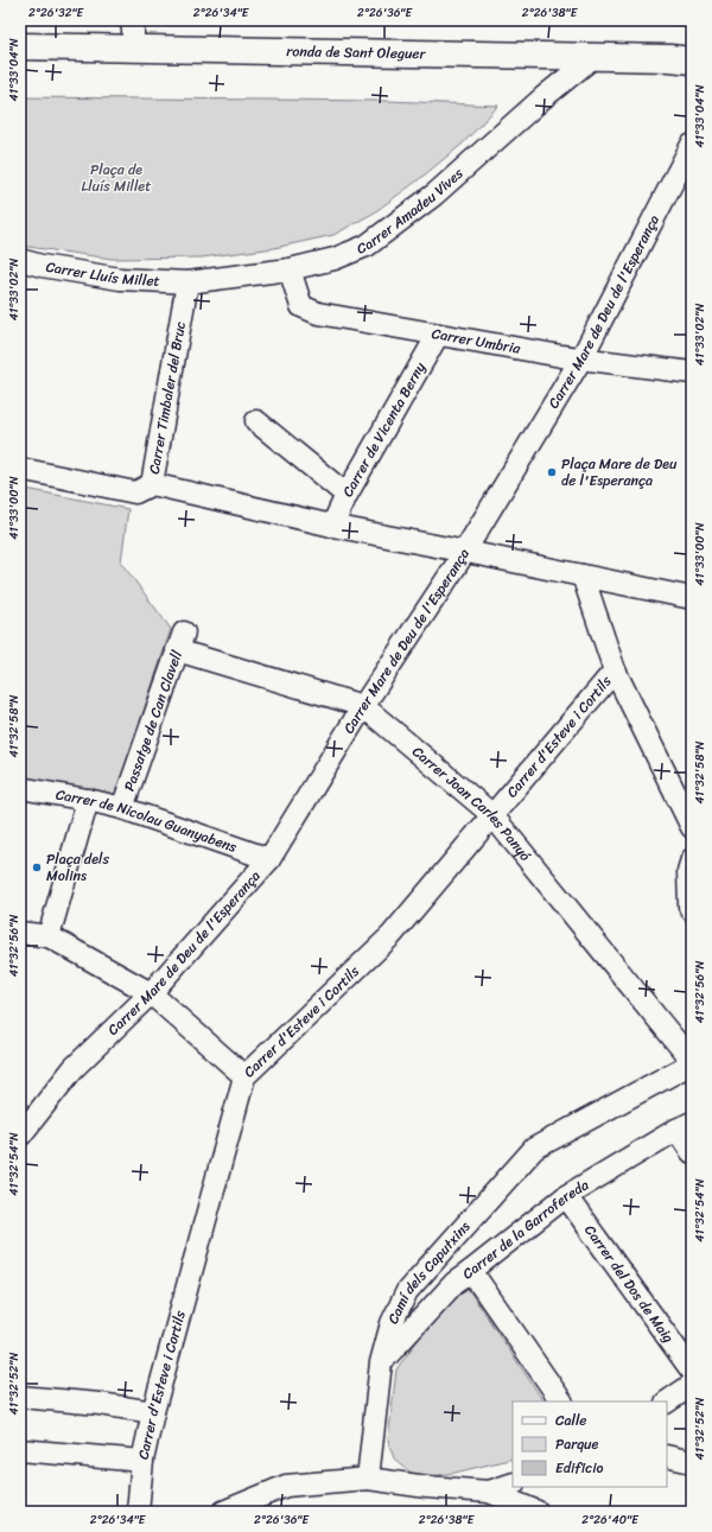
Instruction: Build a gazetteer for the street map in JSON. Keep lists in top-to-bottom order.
{
  "streets": {
    "street": [
      "ronda de Sant Oleguer",
      "Carrer Amadeu Vives",
      "Carrer Lluís Millet",
      "Carrer Mare de Deu de l'Esperança",
      "Carrer Umbria",
      "Carrer Timbaler del Bruc",
      "Carrer de Vicenta Berny",
      "Passatge de Can Clavell",
      "Carrer d'Esteve i Cortils",
      "Carrer Joan Carles Panyó",
      "Carrer de Nicolau Guanyabens",
      "Carrer de la Garrofereda",
      "Camí dels Caputxins",
      "Carrer del Dos de Maig"
    ]
  },
  "crossings": [
    ["ronda de Sant Oleguer", "Carrer Amadeu Vives"],
    ["Carrer Amadeu Vives", "Carrer Lluís Millet"],
    ["Carrer Amadeu Vives", "Carrer Umbria"],
    ["Carrer Amadeu Vives", "Carrer Timbaler del Bruc"],
    ["Carrer Lluís Millet", "Carrer Timbaler del Bruc"],
    ["Carrer Mare de Deu de l'Esperança", "Carrer Umbria"],
    ["Carrer Mare de Deu de l'Esperança", "Carrer Joan Carles Panyó"],
    ["Carrer Mare de Deu de l'Esperança", "Carrer de Nicolau Guanyabens"],
    ["Carrer Umbria", "Carrer de Vicenta Berny"],
    ["Passatge de Can Clavell", "Carrer Joan Carles Panyó"],
    ["Passatge de Can Clavell", "Carrer de Nicolau Guanyabens"],
    ["Carrer d'Esteve i Cortils", "Carrer Joan Carles Panyó"],
    ["Carrer Joan Carles Panyó", "Camí dels Caputxins"],
    ["Carrer de la Garrofereda", "Camí dels Caputxins"],
    ["Carrer de la Garrofereda", "Carrer del Dos de Maig"]
  ],
  "parks": ["Plaça de Lluís Millet"],
  "places": ["Plaça Mare de Deu de l'Esperança", "Plaça dels Molins"],
  "legend": ["Calle", "Parque", "Edificio"],
  "coordinates": [
    "2°26'32\"E",
    "2°26'34\"E",
    "2°26'36\"E",
    "2°26'38\"E",
    "41°33'04\"N",
    "41°33'02\"N",
    "41°33'00\"N",
    "41°32'58\"N",
    "41°32'56\"N",
    "41°32'54\"N",
    "41°32'52\"N",
    "2°26'40\"E"
  ]
}
